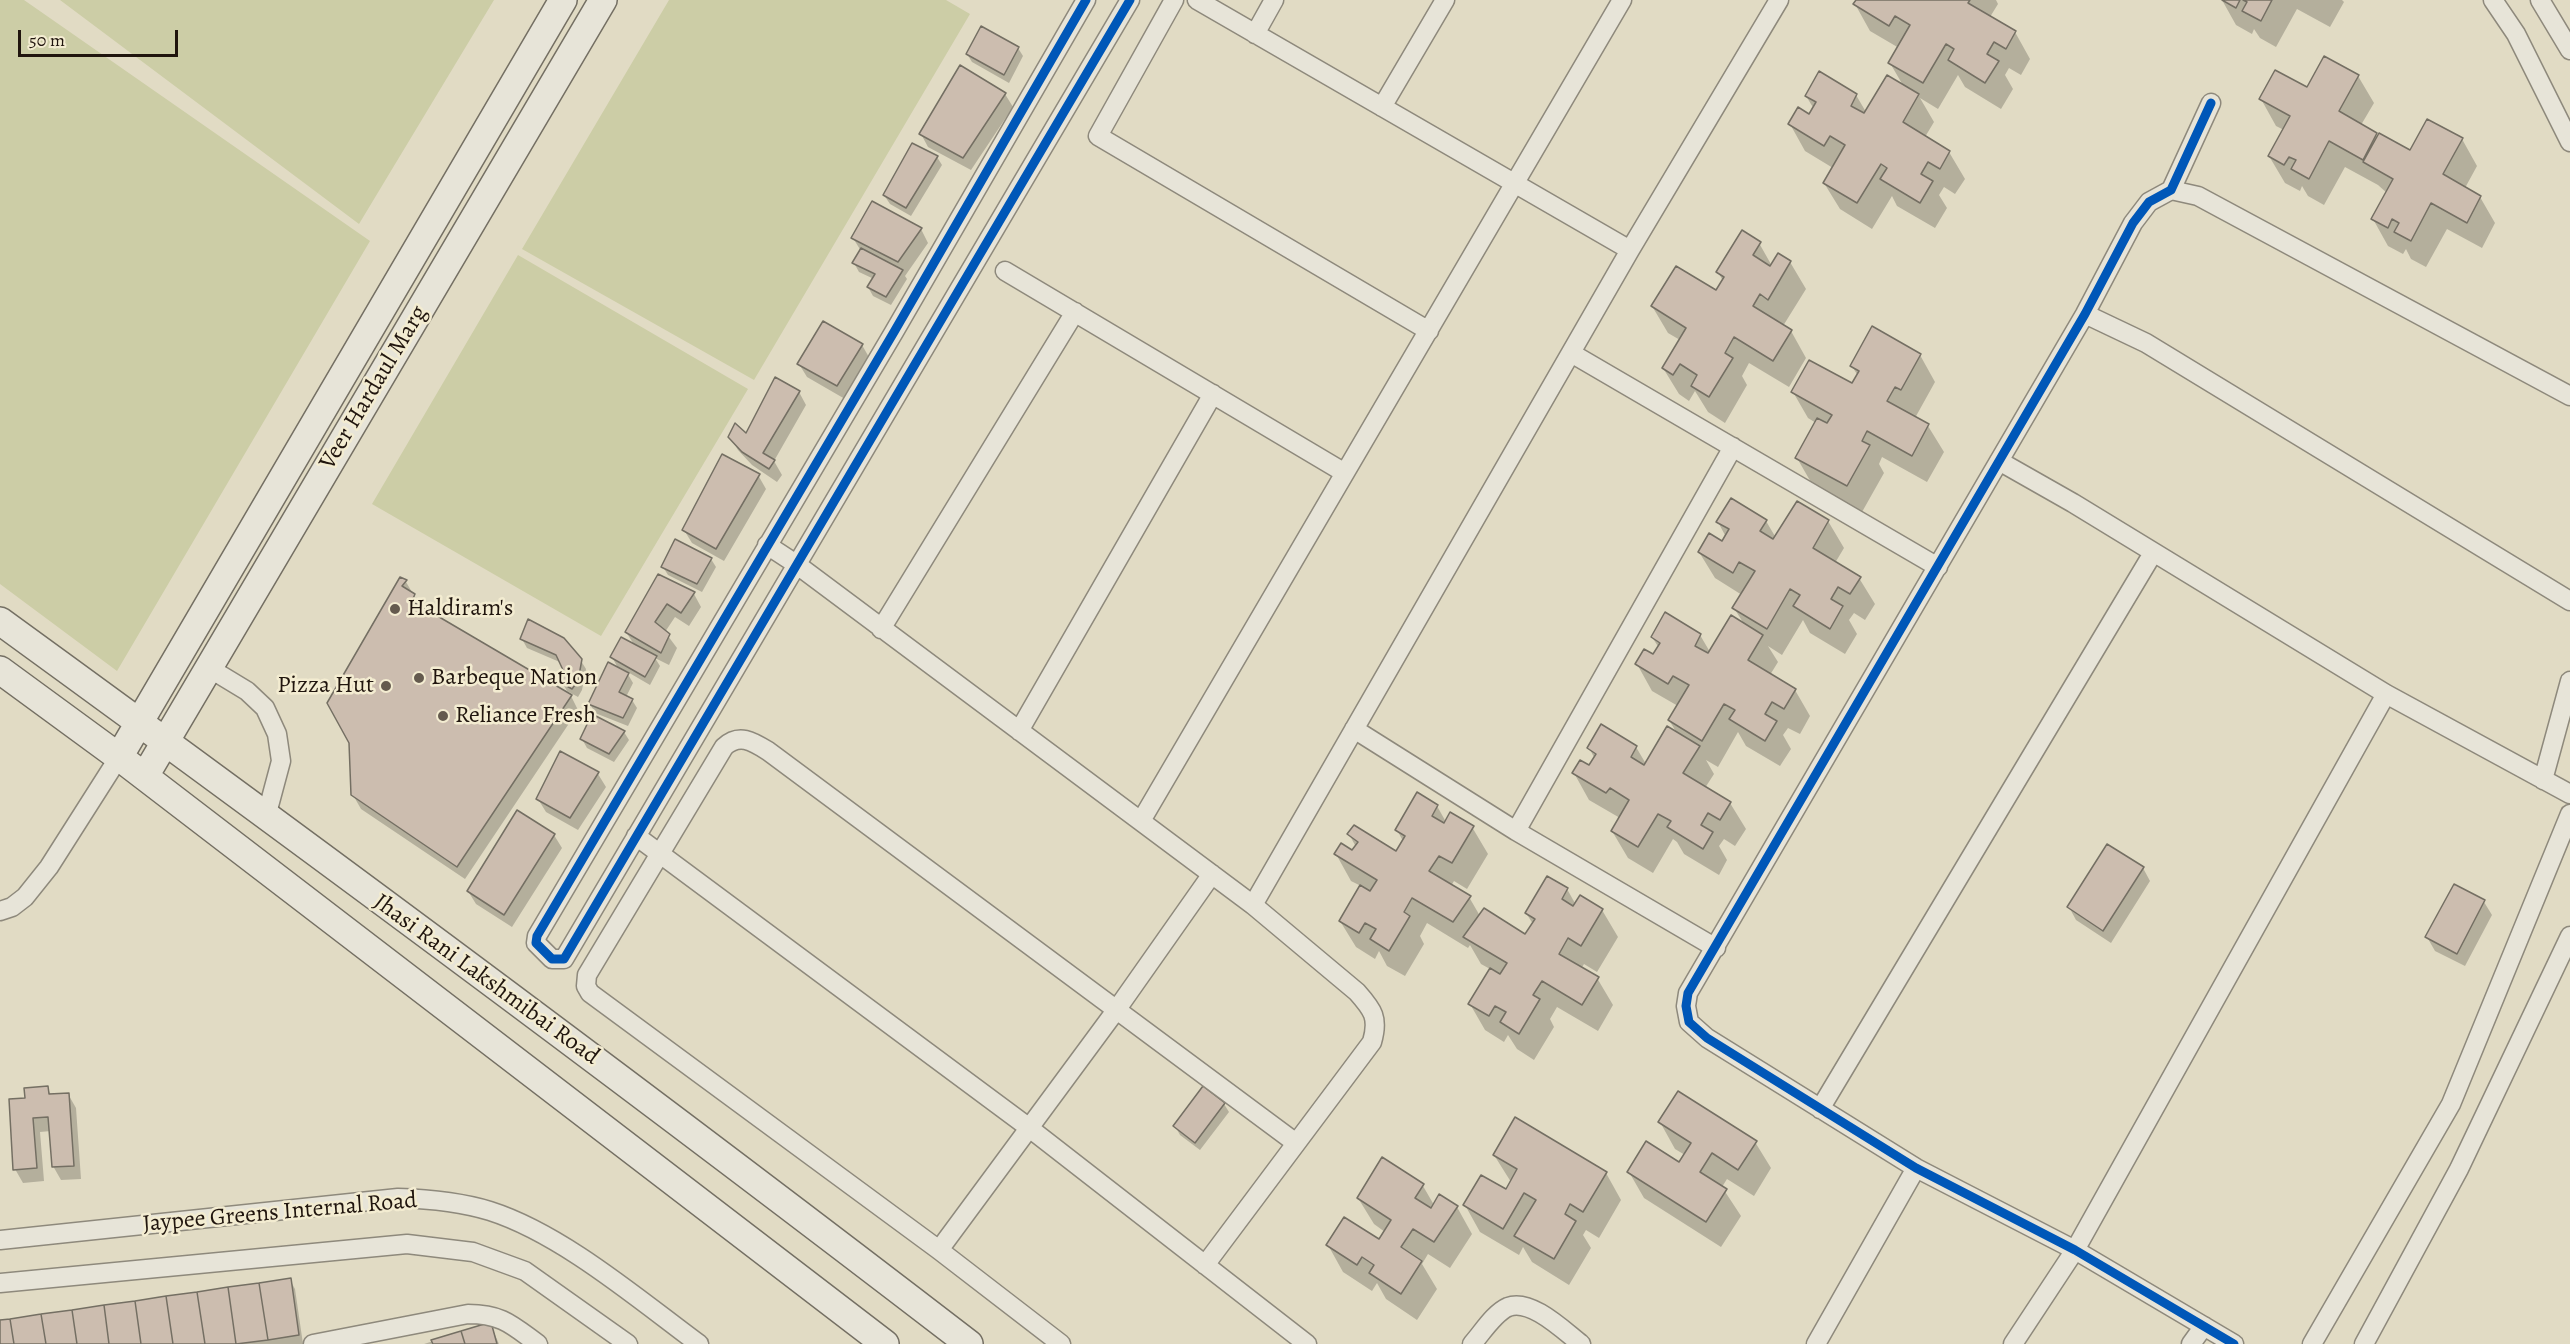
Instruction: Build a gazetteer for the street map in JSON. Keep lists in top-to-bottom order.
{
  "streets": {
    "main road": ["Veer Hardaul Marg", "Jhasi Rani Lakshmibai Road"],
    "street": ["Jaypee Greens Internal Road"]
  },
  "crossings": [
    ["Veer Hardaul Marg", "Jhasi Rani Lakshmibai Road"]
  ],
  "places": [
    "Haldiram's",
    "Barbeque Nation",
    "Pizza Hut",
    "Reliance Fresh"
  ],
  "scale_bar": "50 m"
}
